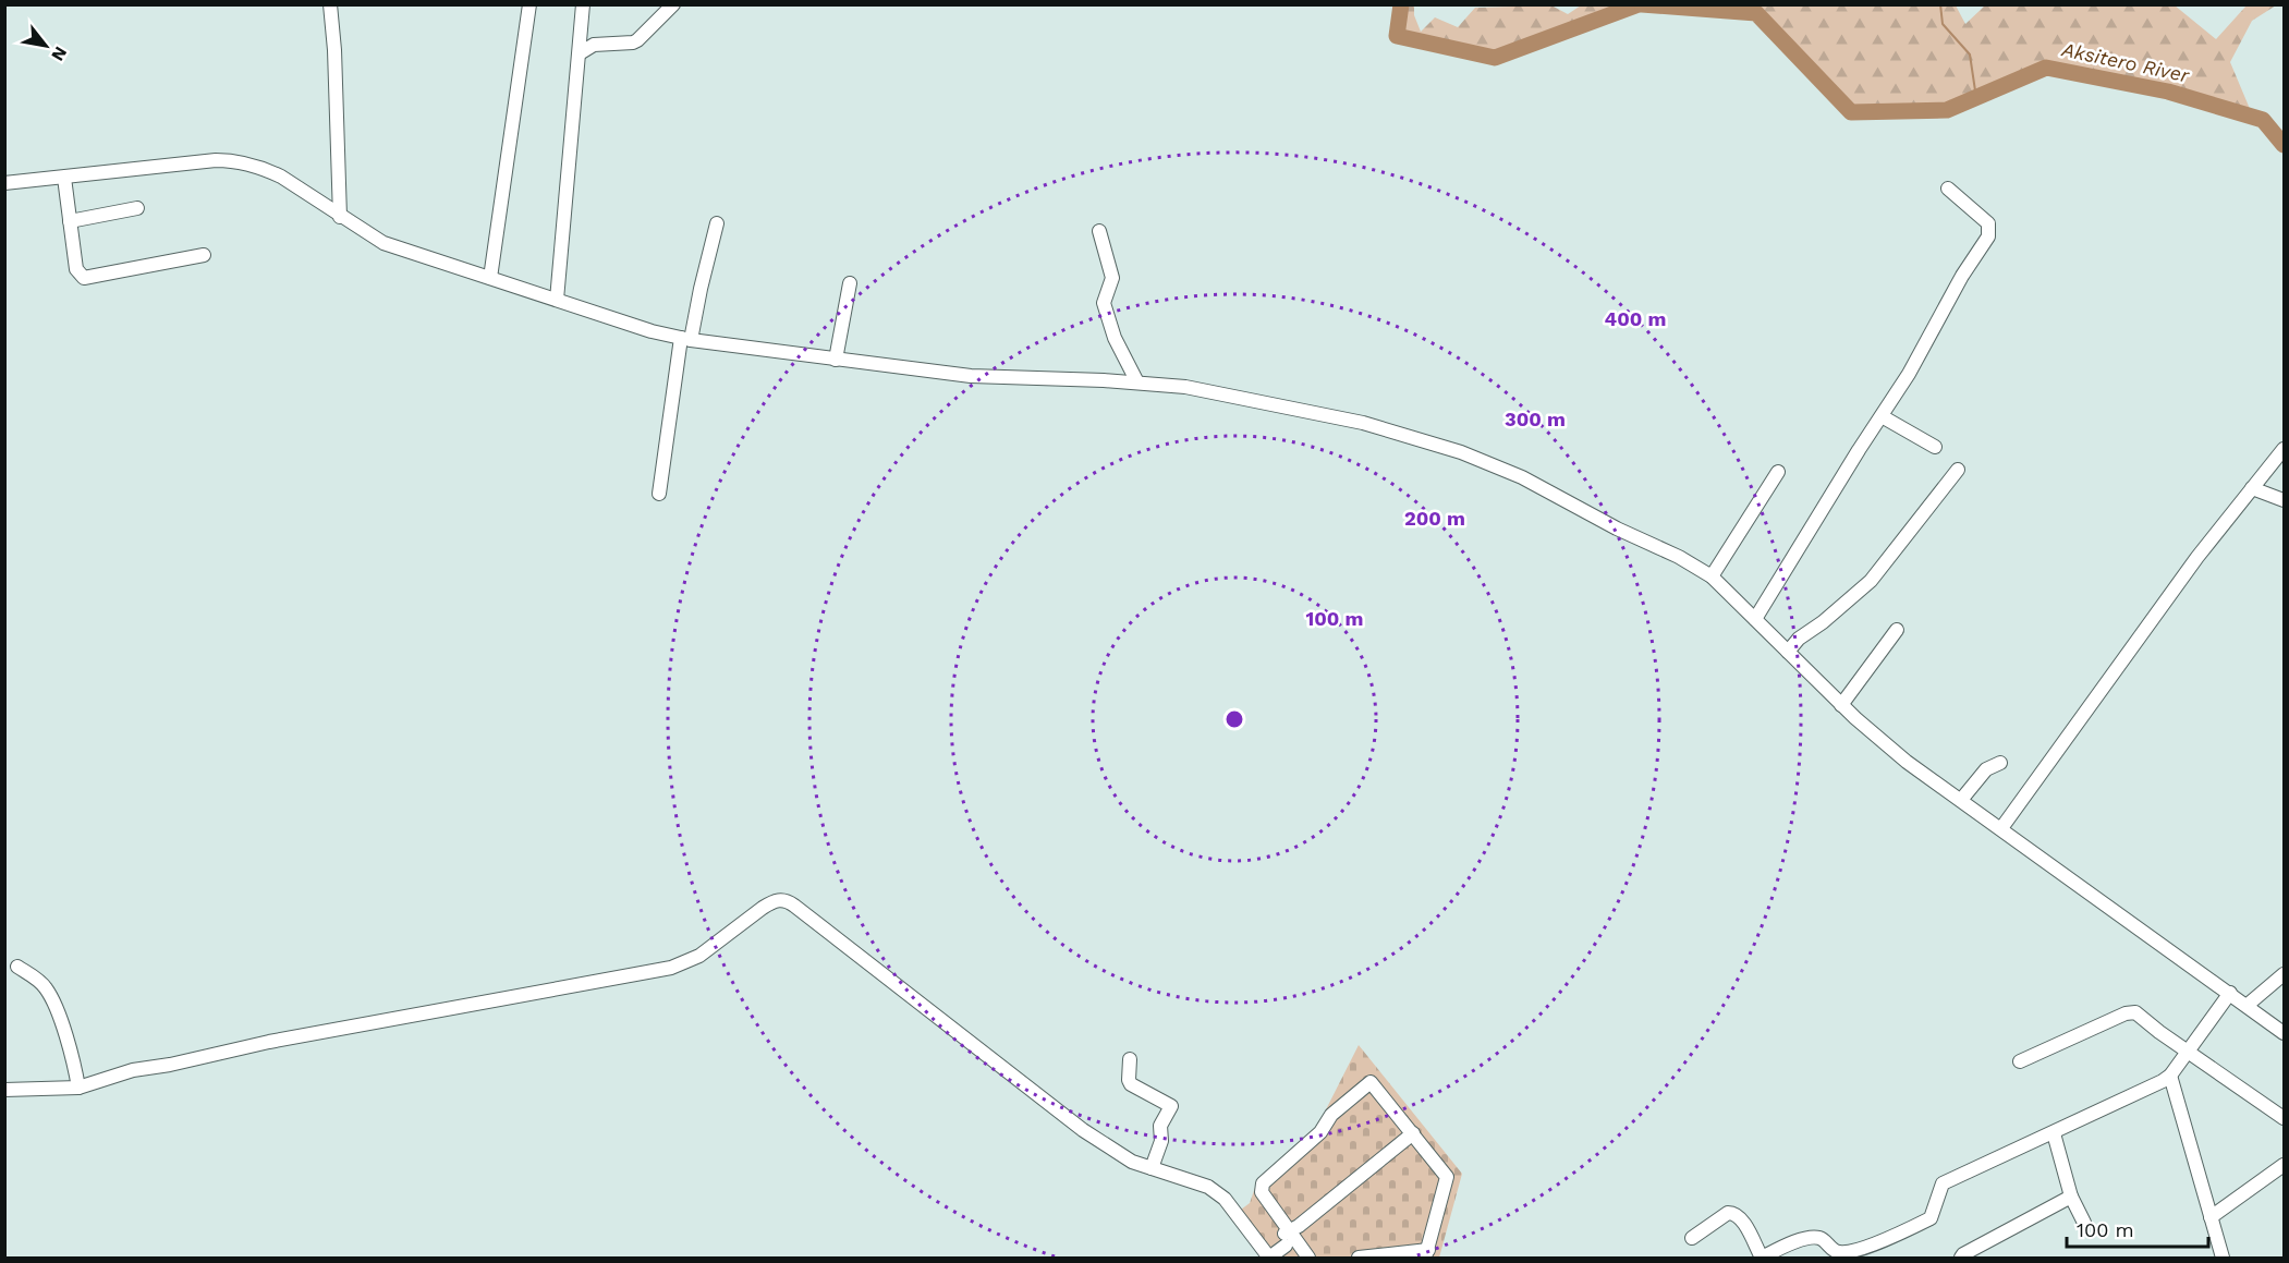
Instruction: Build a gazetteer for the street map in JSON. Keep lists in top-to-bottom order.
{
  "water": ["Aksitero River"],
  "scale_bar": "100 m",
  "north": "bottom right",
  "rings": [
    "400 m",
    "300 m",
    "200 m",
    "100 m"
  ]
}
